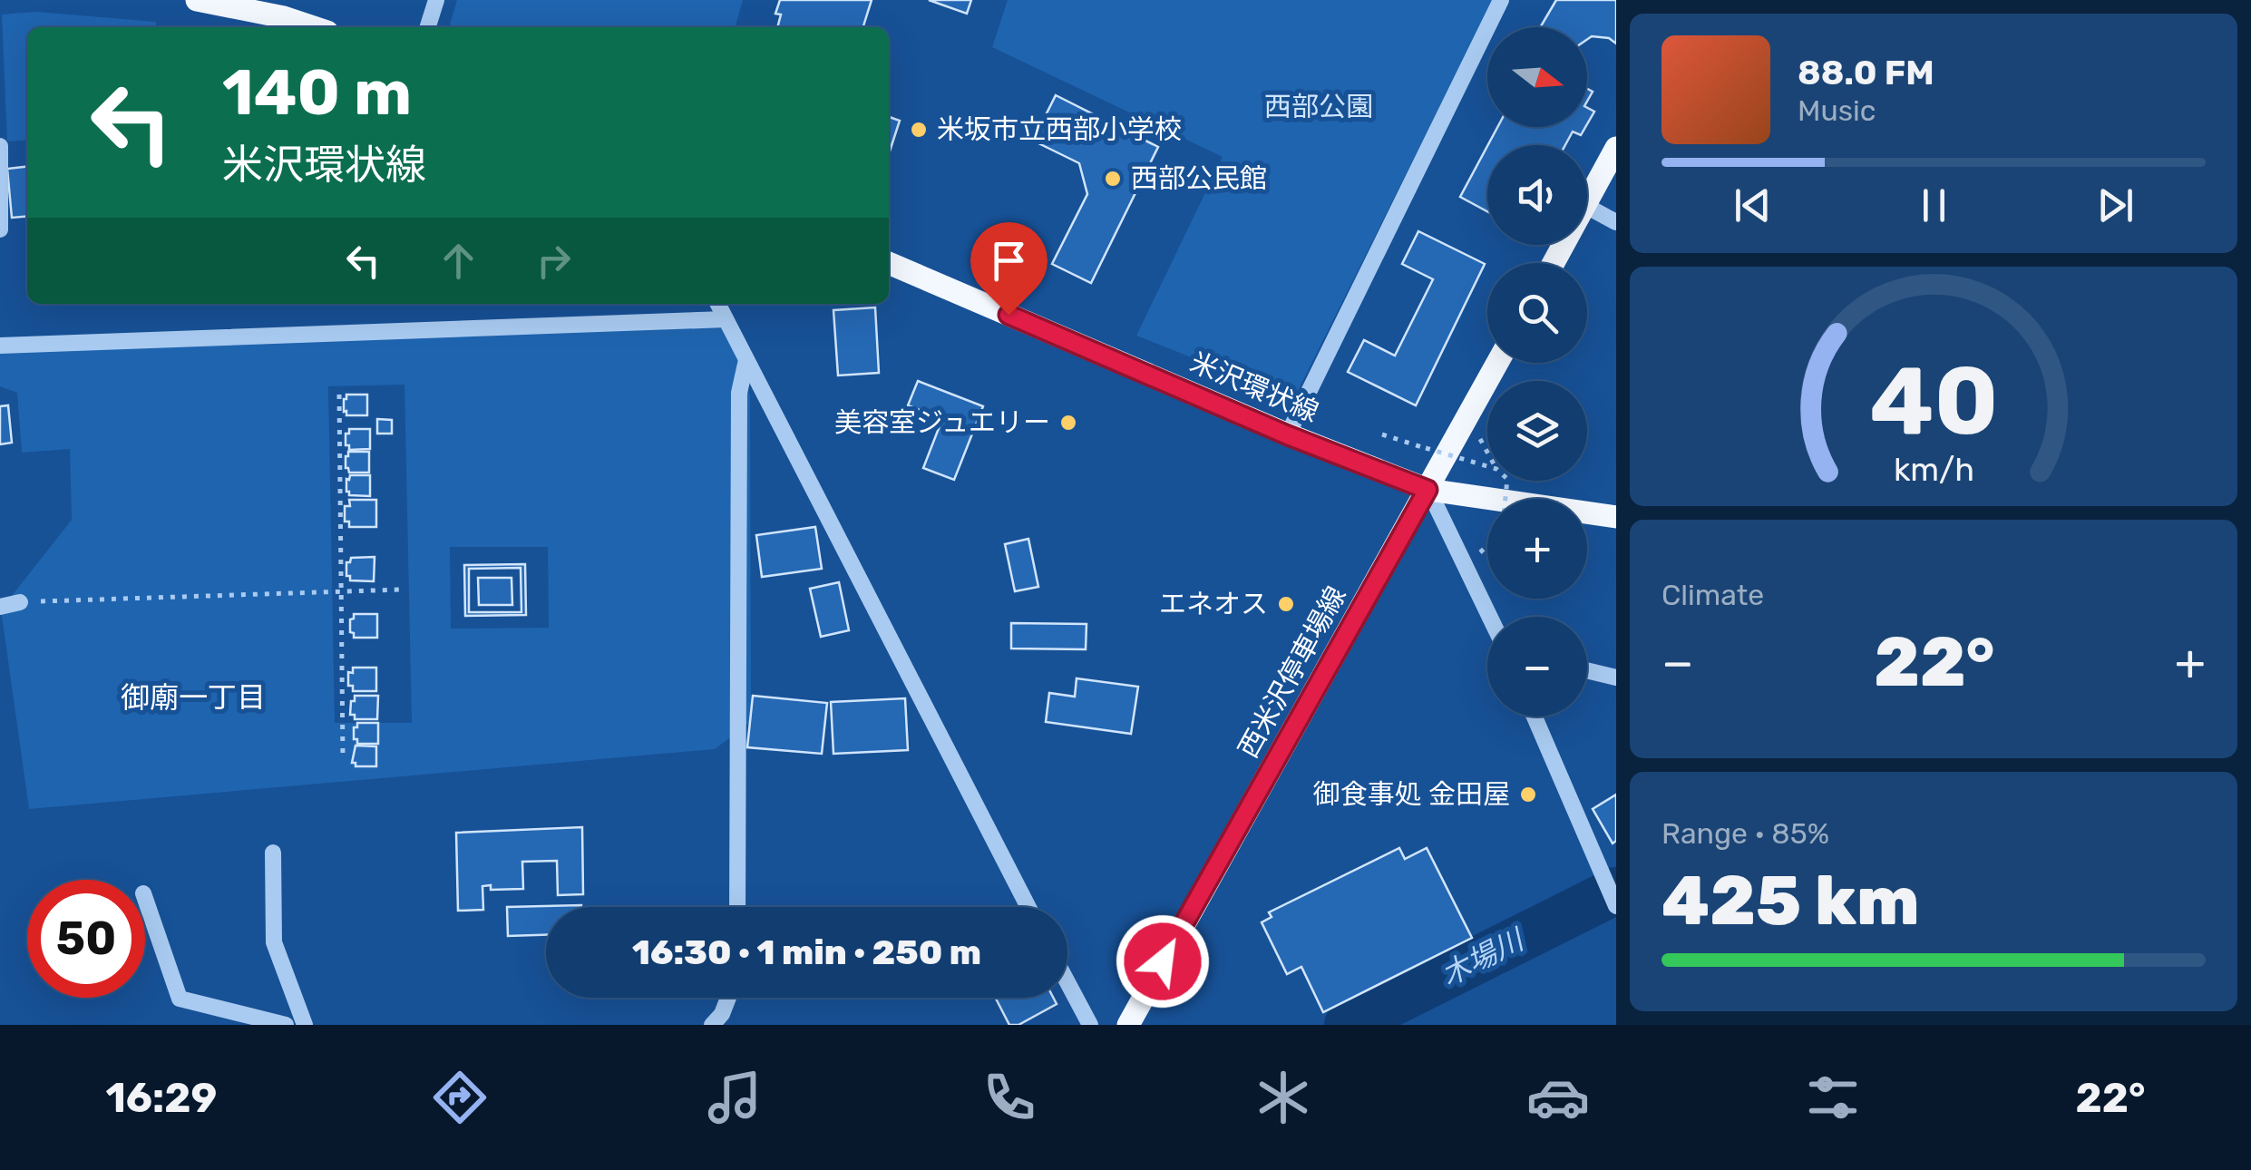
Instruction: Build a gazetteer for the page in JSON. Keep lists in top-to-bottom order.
{
  "streets": {
    "main road": ["米沢環状線", "西米沢停車場線"]
  },
  "crossings": [
    ["米沢環状線", "西米沢停車場線"]
  ],
  "districts": ["御廟一丁目"],
  "water": ["木場川"],
  "parks": ["西部公園"],
  "places": [
    "米坂市立西部小学校",
    "西部公民館",
    "美容室ジュエリー",
    "エネオス",
    "御食事処 金田屋"
  ],
  "north": "right",
  "page": {
    "map_buttons": ["+", "−"],
    "turn": ["140 m", "米沢環状線"],
    "song": ["88.0 FM", "Music"],
    "tile": [
      "Climate",
      ["Range · 85%", "425 km"]
    ],
    "heat": ["−", "22°", "+"],
    "limit": "50",
    "trip": "16:30 · 1 min · 250 m",
    "tabs": ["16:29", "22°"],
    "gauge": ["40", "km/h"]
  }
}
